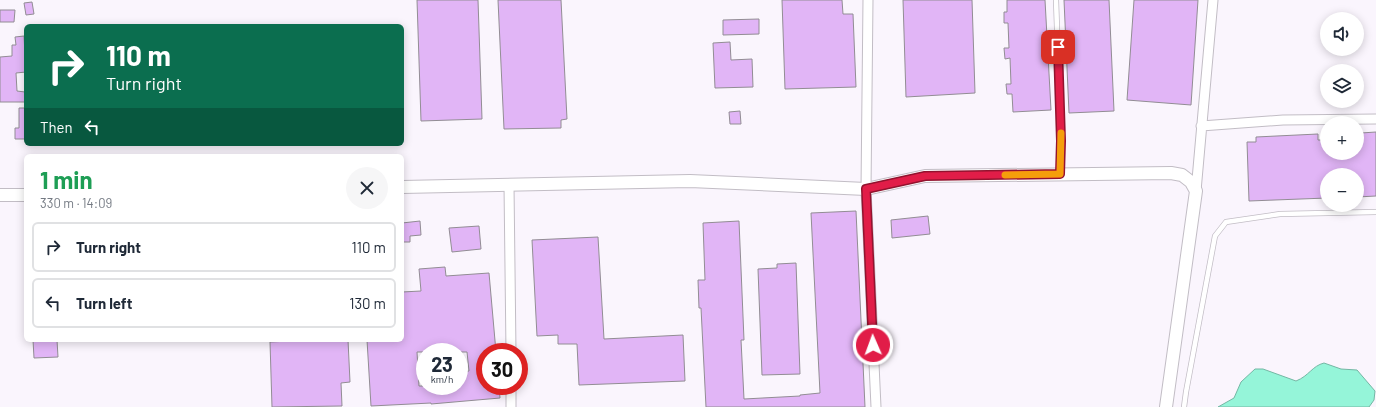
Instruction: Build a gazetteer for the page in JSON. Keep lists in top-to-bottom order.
{
  "page": {
    "map_buttons": ["+", "−"],
    "turn": ["110 m", "Turn right"],
    "then": "Then",
    "heading": ["1 min", "330 m · 14:09"],
    "list": [
      {
        "name": "Turn right",
        "value": "110 m"
      },
      {
        "name": "Turn left",
        "value": "130 m"
      }
    ],
    "speed": "23 km/h",
    "limit": "30"
  }
}
